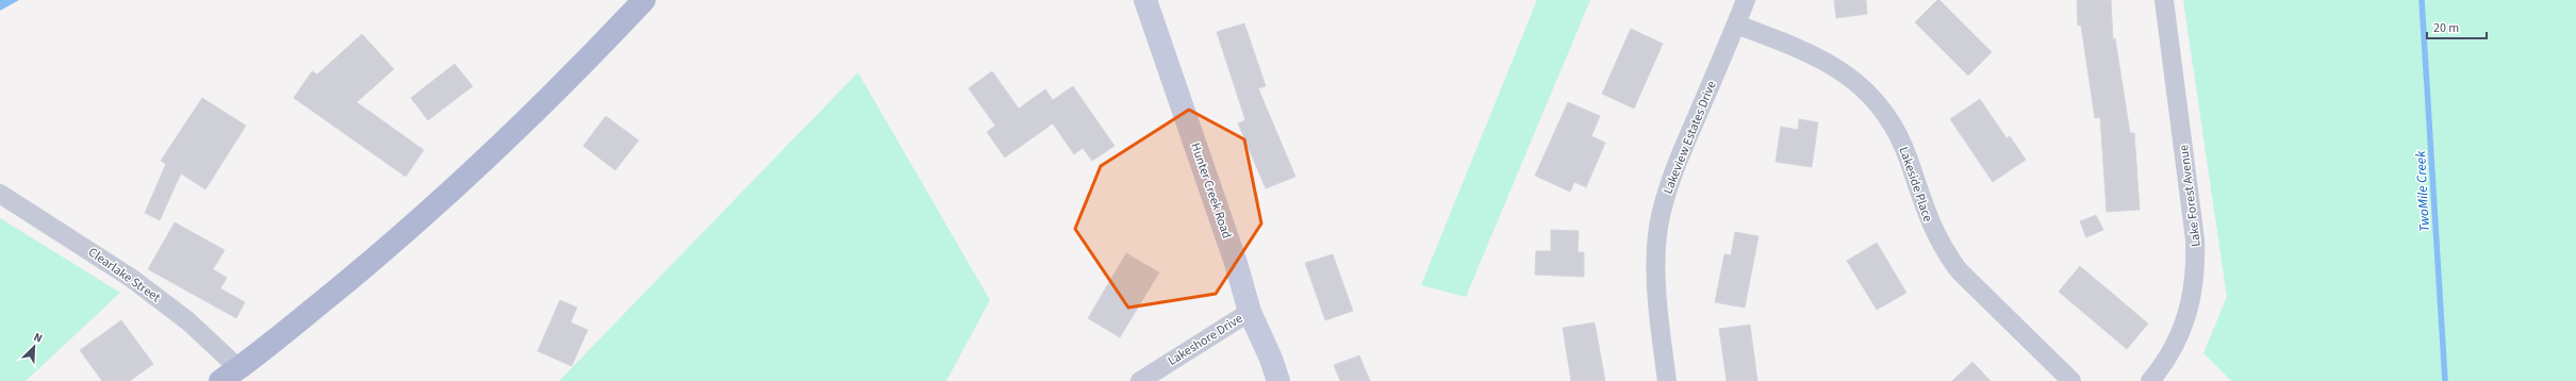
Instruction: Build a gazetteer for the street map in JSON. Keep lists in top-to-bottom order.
{
  "streets": {
    "main road": ["Hunter Creek Road"],
    "street": [
      "Lakeview Estates Drive",
      "Lakeside Place",
      "Lake Forest Avenue",
      "Clearlake Street",
      "Lakeshore Drive"
    ]
  },
  "crossings": [
    ["Lakeview Estates Drive", "Lakeside Place"],
    ["Hunter Creek Road", "Lakeshore Drive"]
  ],
  "water": ["TwoMile Creek"],
  "scale_bar": "20 m",
  "north": "top right"
}
